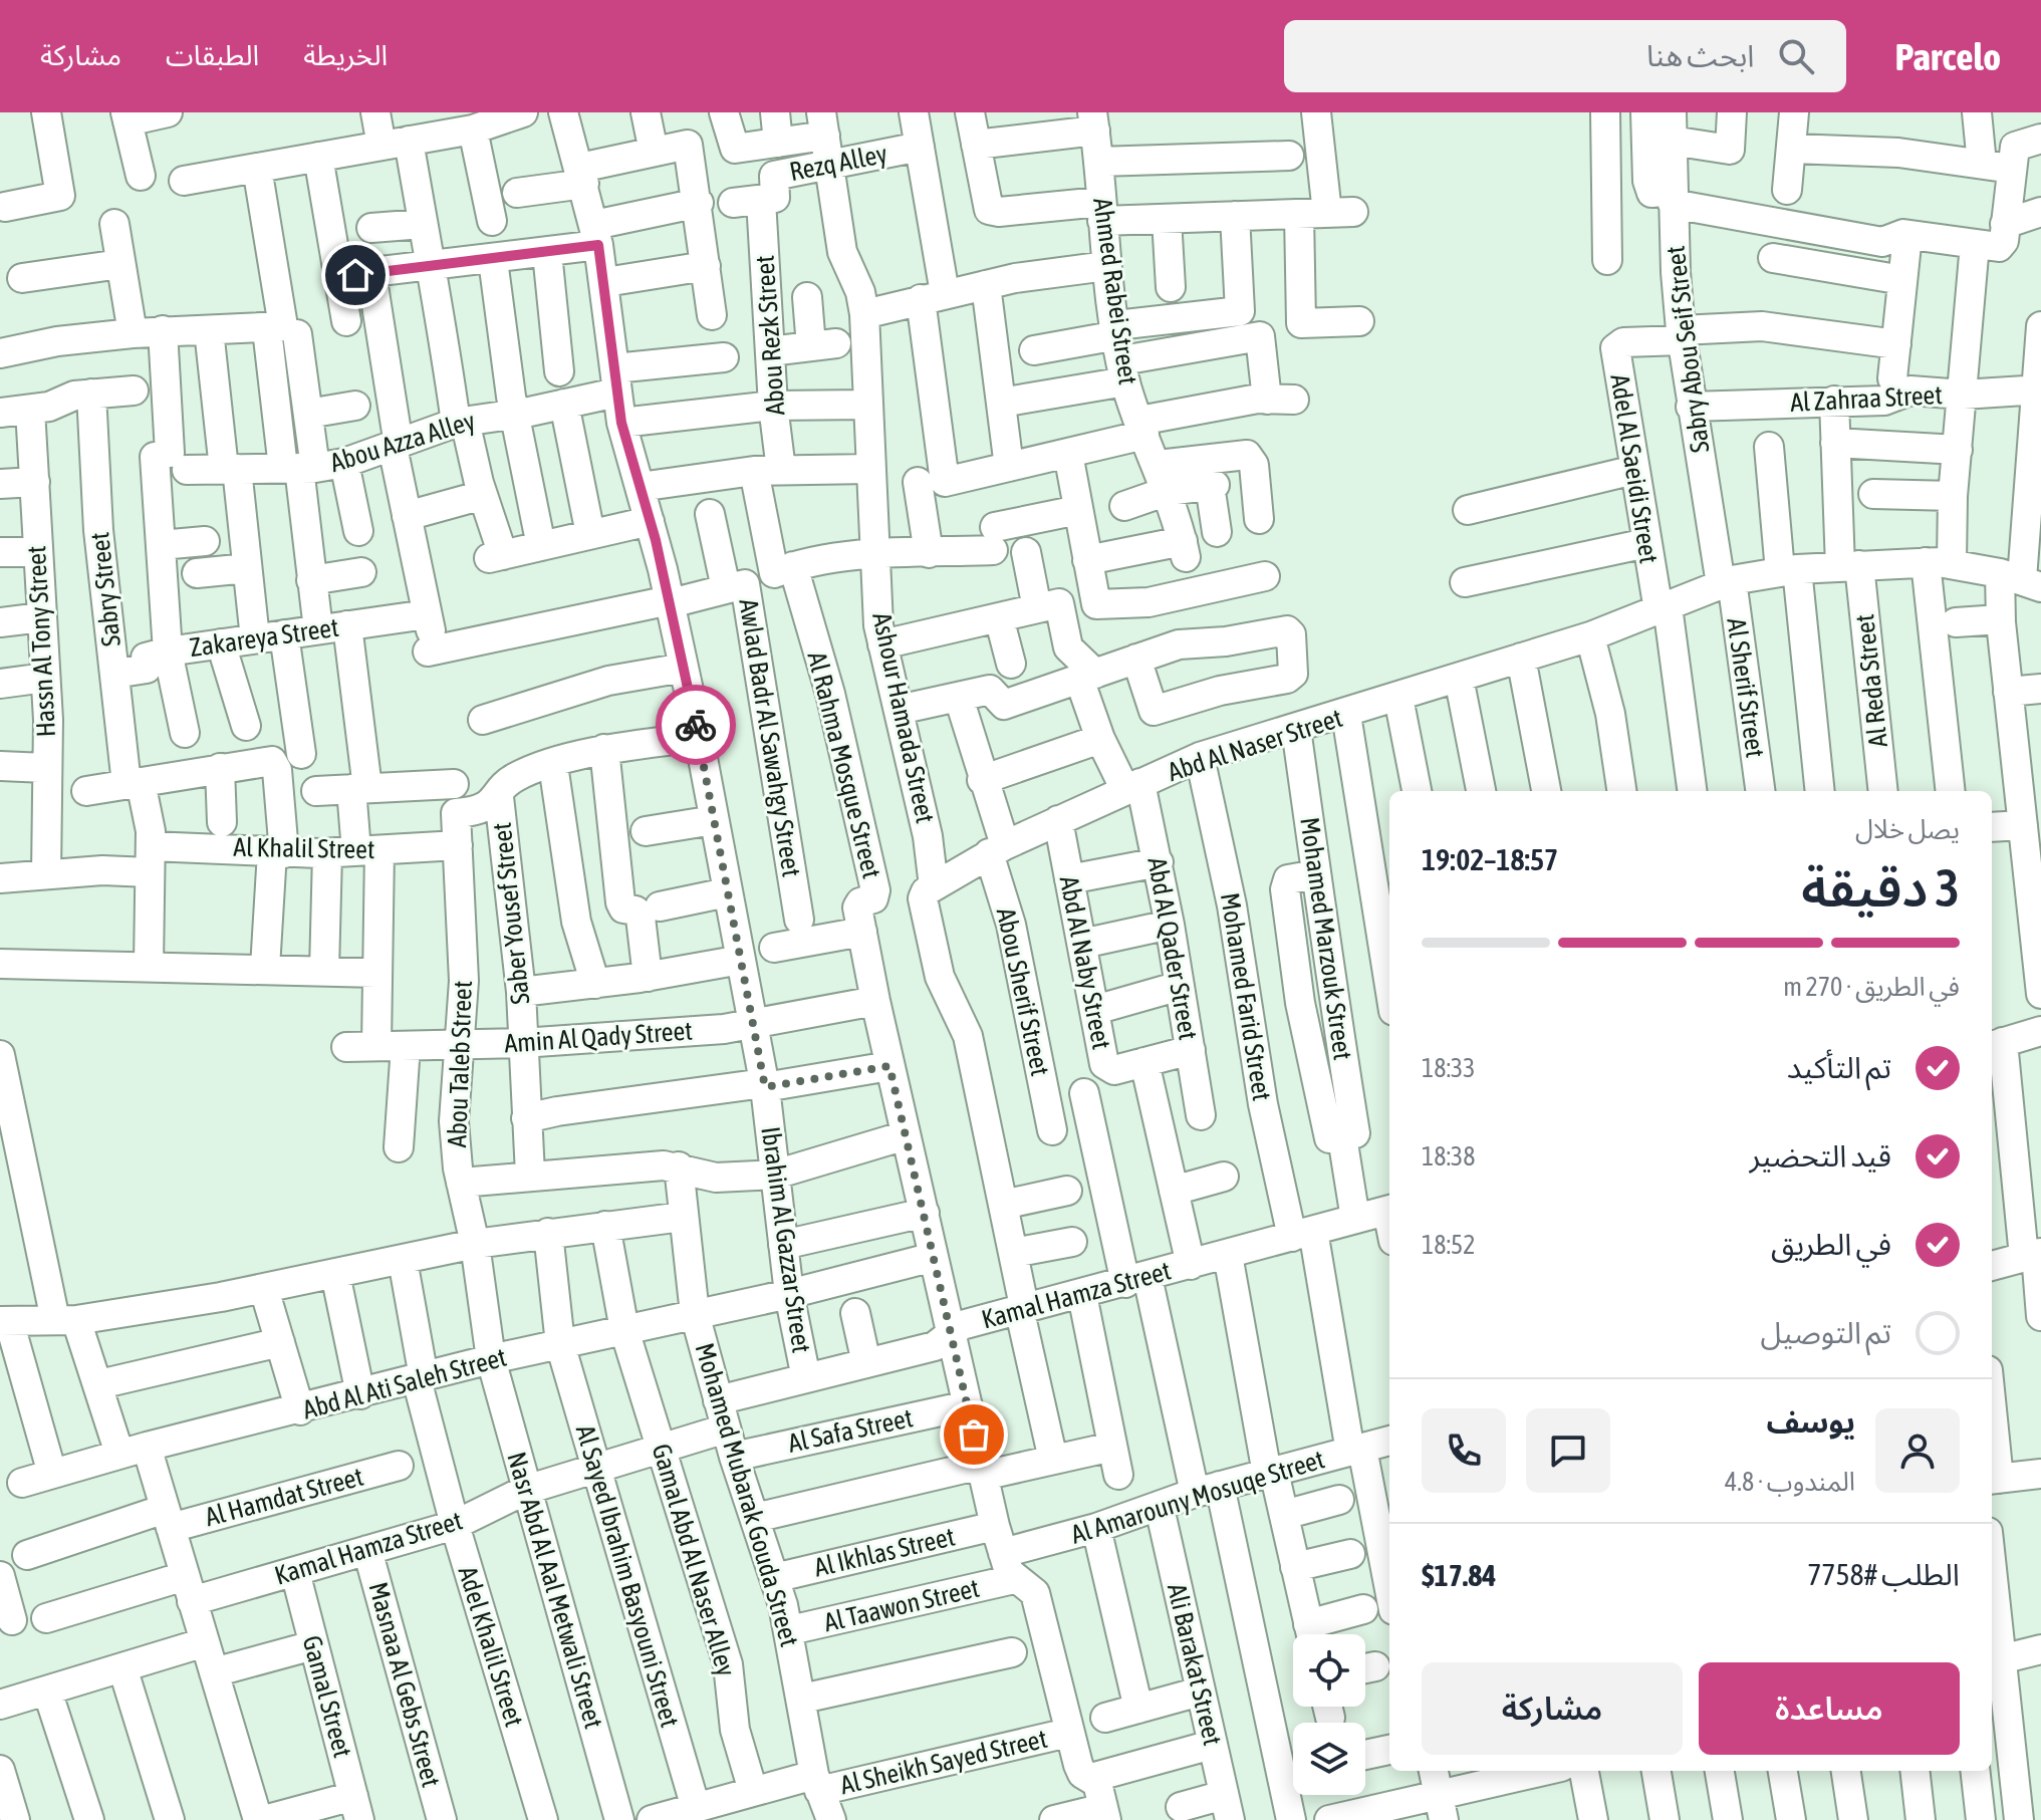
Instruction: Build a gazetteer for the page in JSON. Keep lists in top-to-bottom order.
{
  "streets": {
    "street": [
      "Rezq Alley",
      "Ahmed Rabei Street",
      "Abou Rezk Street",
      "Sabry Abou Seif Street",
      "Al Zahraa Street",
      "Abou Azza Alley",
      "Adel Al Saeidi Street",
      "Sabry Street",
      "Zakareya Street",
      "Hassn Al Tony Street",
      "Al Reda Street",
      "Al Sherif Street",
      "Ashour Hamada Street",
      "Awlad Badr Al Sawahgy Street",
      "Abd Al Naser Street",
      "Al Rahma Mosque Street",
      "Al Khalil Street",
      "Saber Yousef Street",
      "Mohamed Marzouk Street",
      "Abd Al Qader Street",
      "Abd Al Naby Street",
      "Abou Sherif Street",
      "Mohamed Farid Street",
      "Amin Al Qady Street",
      "Abou Taleb Street",
      "Ibrahim Al Gazzar Street",
      "Kamal Hamza Street",
      "Abd Al Ati Saleh Street",
      "Al Safa Street",
      "Mohamed Mubarak Gouda Street",
      "Al Hamdat Street",
      "Al Amarouny Mosuqe Street",
      "Al Ikhlas Street",
      "Gamal Abd Al Naser Alley",
      "Al Sayed Ibrahim Basyouni Street",
      "Nasr Abd Al Aal Metwali Street",
      "Al Taawon Street",
      "Adel Khalil Street",
      "Ali Barakat Street",
      "Masnaa Al Gebs Street",
      "Gamal Street",
      "Al Sheikh Sayed Street"
    ]
  },
  "crossings": [
    ["Rezq Alley", "Abou Rezk Street"],
    ["Rezq Alley", "Ashour Hamada Street"],
    ["Abou Rezk Street", "Al Rahma Mosque Street"],
    ["Sabry Abou Seif Street", "Al Zahraa Street"],
    ["Sabry Abou Seif Street", "Adel Al Saeidi Street"],
    ["Sabry Abou Seif Street", "Al Sherif Street"],
    ["Sabry Abou Seif Street", "Abd Al Naser Street"],
    ["Al Zahraa Street", "Al Reda Street"],
    ["Abou Azza Alley", "Ibrahim Al Gazzar Street"],
    ["Adel Al Saeidi Street", "Abd Al Naser Street"],
    ["Sabry Street", "Zakareya Street"],
    ["Sabry Street", "Al Khalil Street"],
    ["Zakareya Street", "Awlad Badr Al Sawahgy Street"],
    ["Hassn Al Tony Street", "Al Khalil Street"],
    ["Al Reda Street", "Abd Al Naser Street"],
    ["Al Sherif Street", "Abd Al Naser Street"],
    ["Ashour Hamada Street", "Abd Al Naser Street"],
    ["Ashour Hamada Street", "Kamal Hamza Street"],
    ["Awlad Badr Al Sawahgy Street", "Ibrahim Al Gazzar Street"],
    ["Abd Al Naser Street", "Mohamed Marzouk Street"],
    ["Abd Al Naser Street", "Abd Al Qader Street"],
    ["Abd Al Naser Street", "Abd Al Naby Street"],
    ["Abd Al Naser Street", "Abou Sherif Street"],
    ["Abd Al Naser Street", "Mohamed Farid Street"],
    ["Al Rahma Mosque Street", "Amin Al Qady Street"],
    ["Al Rahma Mosque Street", "Kamal Hamza Street"],
    ["Al Rahma Mosque Street", "Abd Al Ati Saleh Street"],
    ["Al Rahma Mosque Street", "Al Safa Street"],
    ["Al Rahma Mosque Street", "Al Amarouny Mosuqe Street"],
    ["Al Rahma Mosque Street", "Al Ikhlas Street"],
    ["Al Rahma Mosque Street", "Al Taawon Street"],
    ["Al Rahma Mosque Street", "Al Sheikh Sayed Street"],
    ["Al Khalil Street", "Abou Taleb Street"],
    ["Saber Yousef Street", "Amin Al Qady Street"],
    ["Saber Yousef Street", "Abou Taleb Street"],
    ["Mohamed Marzouk Street", "Kamal Hamza Street"],
    ["Abd Al Qader Street", "Abd Al Naby Street"],
    ["Mohamed Farid Street", "Kamal Hamza Street"],
    ["Mohamed Farid Street", "Al Amarouny Mosuqe Street"],
    ["Amin Al Qady Street", "Abou Taleb Street"],
    ["Amin Al Qady Street", "Ibrahim Al Gazzar Street"],
    ["Abou Taleb Street", "Abd Al Ati Saleh Street"],
    ["Abou Taleb Street", "Nasr Abd Al Aal Metwali Street"],
    ["Ibrahim Al Gazzar Street", "Kamal Hamza Street"],
    ["Ibrahim Al Gazzar Street", "Abd Al Ati Saleh Street"],
    ["Kamal Hamza Street", "Mohamed Mubarak Gouda Street"],
    ["Kamal Hamza Street", "Gamal Abd Al Naser Alley"],
    ["Kamal Hamza Street", "Al Sayed Ibrahim Basyouni Street"],
    ["Kamal Hamza Street", "Nasr Abd Al Aal Metwali Street"],
    ["Kamal Hamza Street", "Adel Khalil Street"],
    ["Kamal Hamza Street", "Masnaa Al Gebs Street"],
    ["Kamal Hamza Street", "Gamal Street"],
    ["Abd Al Ati Saleh Street", "Mohamed Mubarak Gouda Street"],
    ["Abd Al Ati Saleh Street", "Gamal Abd Al Naser Alley"],
    ["Abd Al Ati Saleh Street", "Al Sayed Ibrahim Basyouni Street"],
    ["Abd Al Ati Saleh Street", "Nasr Abd Al Aal Metwali Street"],
    ["Abd Al Ati Saleh Street", "Adel Khalil Street"],
    ["Al Safa Street", "Mohamed Mubarak Gouda Street"],
    ["Mohamed Mubarak Gouda Street", "Al Ikhlas Street"],
    ["Mohamed Mubarak Gouda Street", "Al Taawon Street"],
    ["Mohamed Mubarak Gouda Street", "Al Sheikh Sayed Street"],
    ["Al Amarouny Mosuqe Street", "Ali Barakat Street"],
    ["Gamal Abd Al Naser Alley", "Al Sheikh Sayed Street"],
    ["Al Sayed Ibrahim Basyouni Street", "Al Sheikh Sayed Street"]
  ],
  "page": {
    "header": "Parcelo",
    "search": "ابحث هنا",
    "nav": ["الخريطة", "الطبقات", "مشاركة"],
    "heading": ["3 دقيقة", "يصل خلال", "18:57–19:02"],
    "panel": [
      "يوسف",
      "المندوب · 4.8",
      "الطلب #7758",
      "$17.84"
    ],
    "bar": "في الطريق · 270 m",
    "list": [
      ["تم التأكيد", "18:33"],
      ["قيد التحضير", "18:38"],
      ["في الطريق", "18:52"],
      "تم التوصيل"
    ],
    "buttons": ["مساعدة", "مشاركة"]
  }
}
